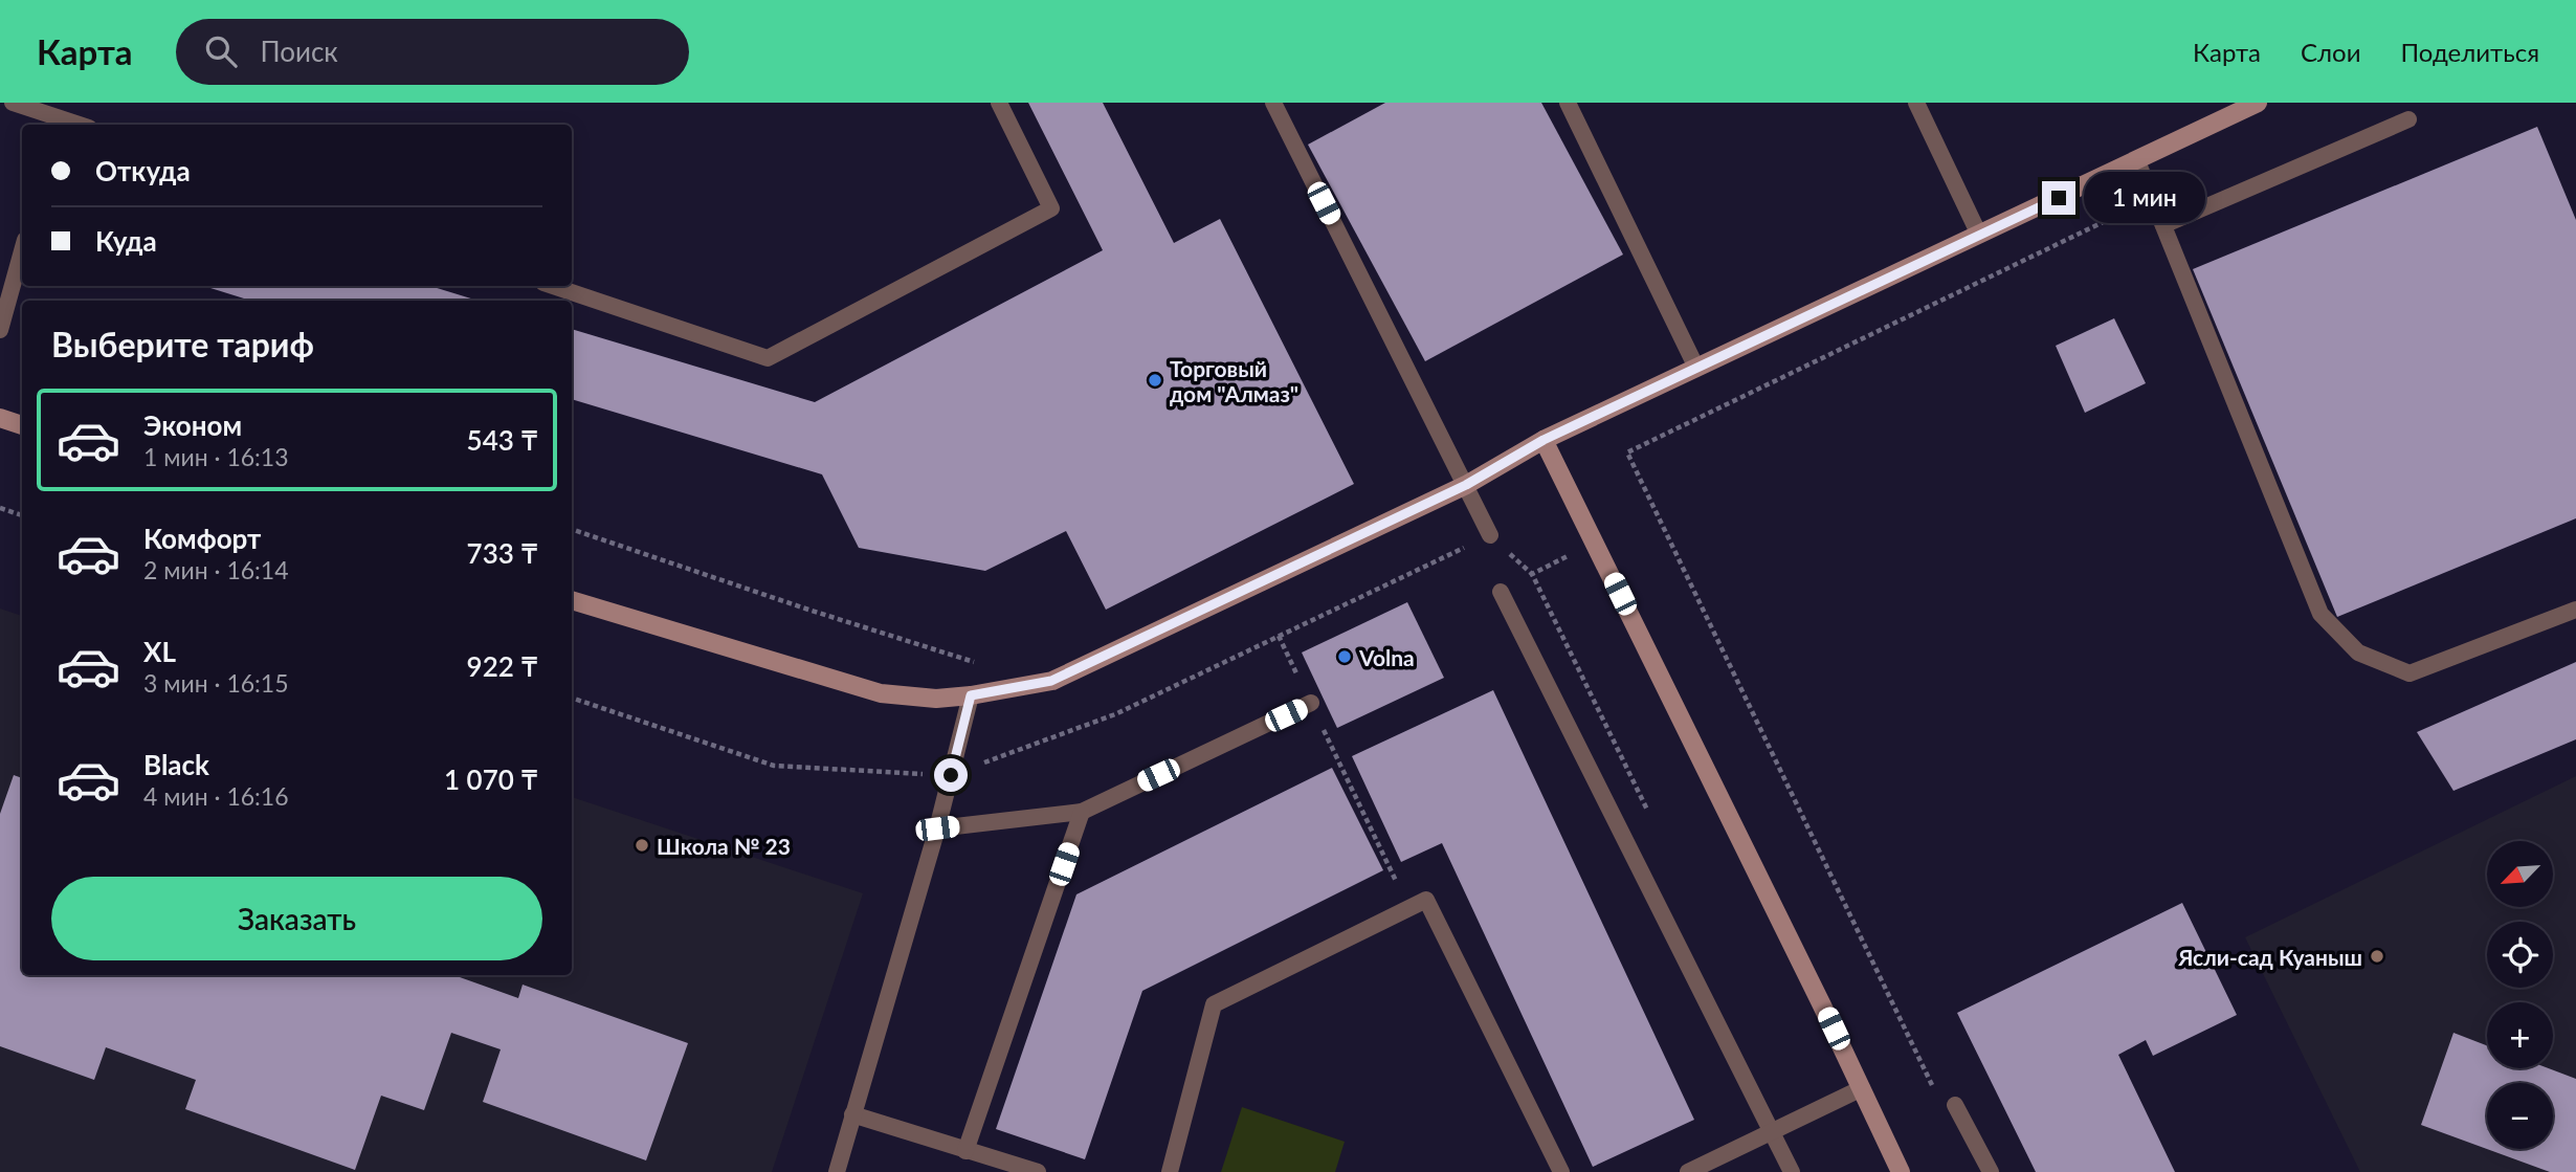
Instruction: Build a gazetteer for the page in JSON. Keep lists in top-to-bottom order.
{
  "places": [
    "Торговый дом \"Алмаз\"",
    "Volna",
    "Школа № 23",
    "Ясли-сад Куаныш"
  ],
  "north": "bottom left",
  "page": {
    "header": "Карта",
    "search": "Поиск",
    "nav": ["Карта", "Слои", "Поделиться"],
    "banner": ["Откуда", "Куда"],
    "bubble": "1 мин",
    "heading": "Выберите тариф",
    "list": [
      {
        "name": "Эконом",
        "note": "1 мин · 16:13",
        "value": "543 ₸"
      },
      {
        "name": "Комфорт",
        "note": "2 мин · 16:14",
        "value": "733 ₸"
      },
      {
        "name": "XL",
        "note": "3 мин · 16:15",
        "value": "922 ₸"
      },
      {
        "name": "Black",
        "note": "4 мин · 16:16",
        "value": "1 070 ₸"
      }
    ],
    "map_buttons": ["+", "−"],
    "buttons": "Заказать"
  }
}
